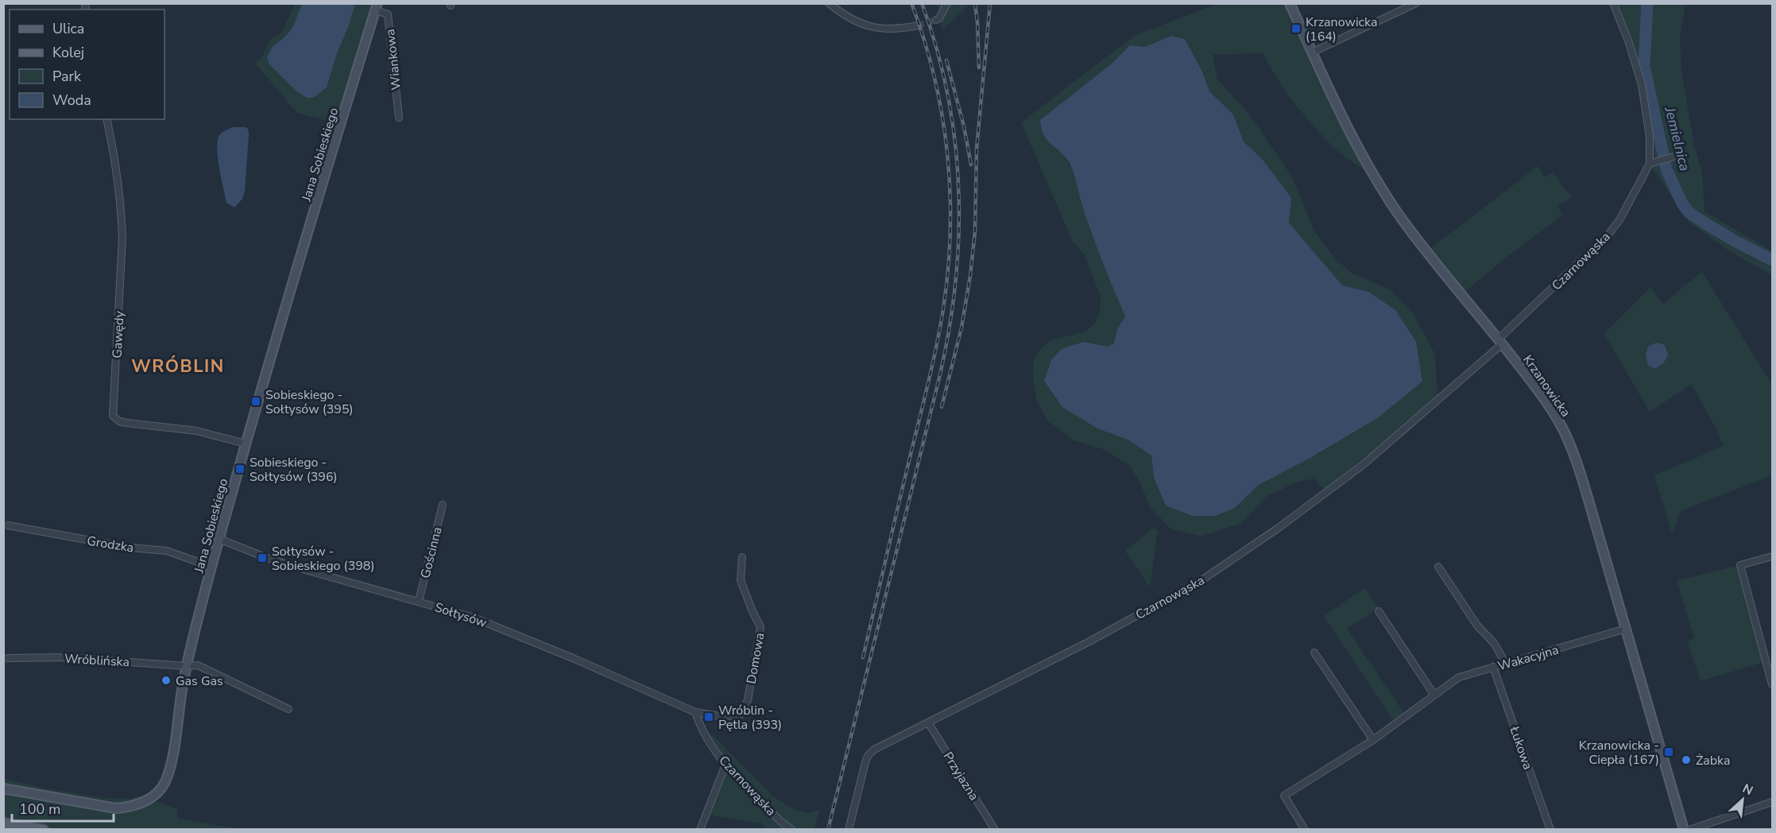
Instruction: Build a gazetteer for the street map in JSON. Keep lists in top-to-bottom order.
{
  "streets": {
    "street": [
      "Wiankowa",
      "Jana Sobieskiego",
      "Czarnowąska",
      "Gawędy",
      "Krzanowicka",
      "Grodzka",
      "Gościnna",
      "Sołtysów",
      "Wakacyjna",
      "Domowa",
      "Wróblińska",
      "Łukowa",
      "Przyjazna"
    ]
  },
  "crossings": [
    ["Wiankowa", "Jana Sobieskiego"],
    ["Jana Sobieskiego", "Gawędy"],
    ["Jana Sobieskiego", "Grodzka"],
    ["Jana Sobieskiego", "Sołtysów"],
    ["Jana Sobieskiego", "Wróblińska"],
    ["Czarnowąska", "Krzanowicka"],
    ["Czarnowąska", "Sołtysów"],
    ["Czarnowąska", "Domowa"],
    ["Czarnowąska", "Przyjazna"],
    ["Krzanowicka", "Wakacyjna"],
    ["Gościnna", "Sołtysów"],
    ["Sołtysów", "Domowa"],
    ["Wakacyjna", "Łukowa"]
  ],
  "districts": ["WRÓBLIN"],
  "water": ["Jemielnica"],
  "places": {
    "transit": [
      "Krzanowicka (164)",
      "Sobieskiego - Sołtysów (395)",
      "Sobieskiego - Sołtysów (396)",
      "Sołtysów - Sobieskiego (398)",
      "Wróblin - Pętla (393)",
      "Krzanowicka - Ciepła (167)"
    ],
    "other": ["Gas Gas", "Żabka"]
  },
  "legend": [
    "Ulica",
    "Kolej",
    "Park",
    "Woda"
  ],
  "scale_bar": "100 m",
  "north": "top right"
}
